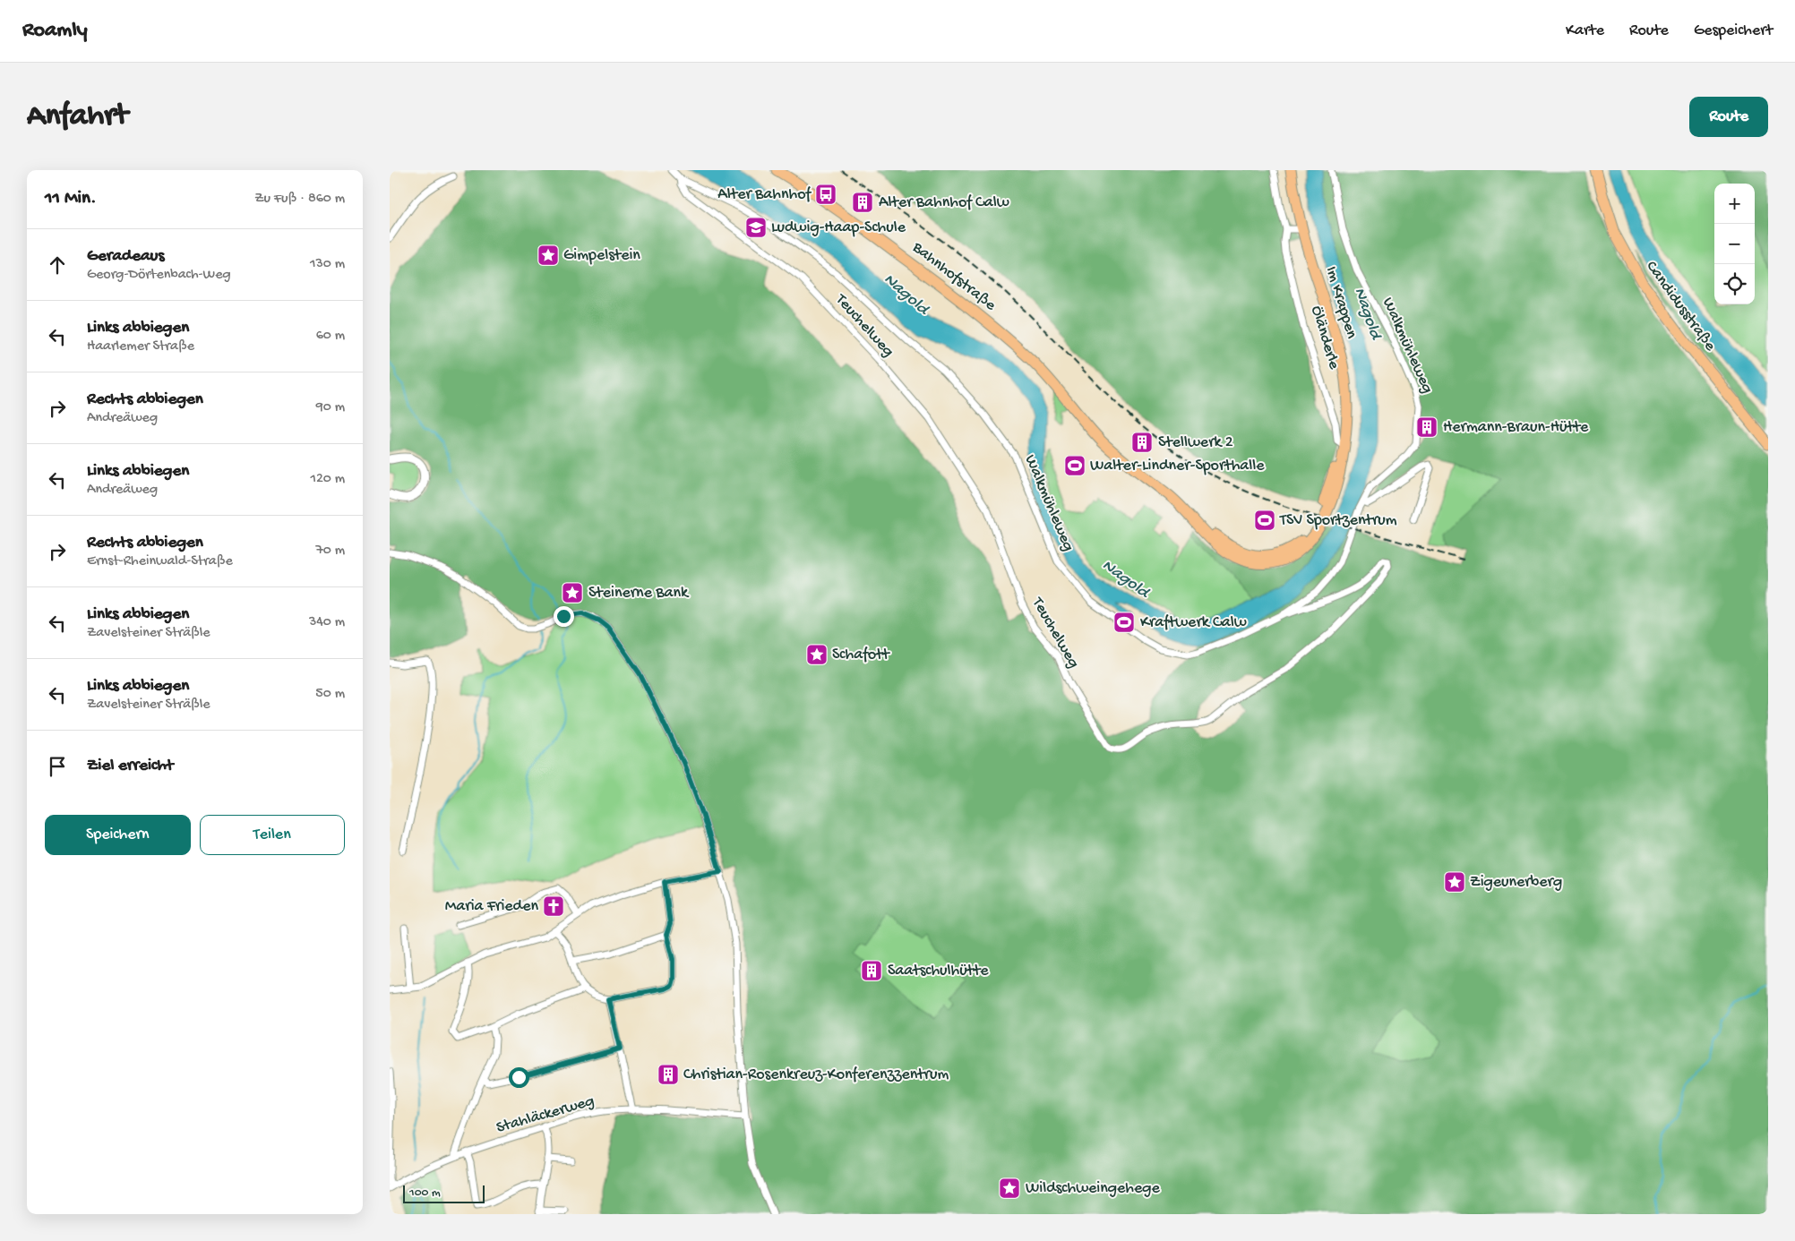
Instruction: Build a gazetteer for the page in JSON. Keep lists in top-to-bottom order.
{
  "streets": {
    "main road": ["Bahnhofstraße", "Im Krappen", "Candidusstraße"],
    "street": [
      "Teuchelweg",
      "Öländerle",
      "Walkmühleweg",
      "Stahläckerweg"
    ]
  },
  "crossings": [
    ["Bahnhofstraße", "Im Krappen"],
    ["Im Krappen", "Öländerle"],
    ["Teuchelweg", "Walkmühleweg"]
  ],
  "water": ["Nagold"],
  "places": {
    "bus stop": ["Alter Bahnhof"],
    "building": [
      "Alter Bahnhof Calw",
      "Hermann-Braun-Hütte",
      "Stellwerk 2",
      "Saatschulhütte",
      "Christian-Rosenkreuz-Konferenzzentrum"
    ],
    "school or university": ["Ludwig-Haap-Schule"],
    "place": [
      "Gimpelstein",
      "Steinerne Bank",
      "Schafott",
      "Zigeunerberg",
      "Wildschweingehege"
    ],
    "sports": ["Walter-Lindner-Sporthalle", "TSV Sportzentrum", "Kraftwerk Calw"],
    "church": ["Maria Frieden"]
  },
  "scale_bar": "100 m",
  "page": {
    "header": "Roamly",
    "nav": ["Karte", "Route", "Gespeichert"],
    "buttons": [
      "Route",
      ["Speichern", "Teilen"]
    ],
    "title": "Anfahrt",
    "heading": ["11 Min.", "Zu Fuß · 860 m"],
    "map_buttons": ["+", "−"],
    "list": [
      ["Geradeaus", "Georg-Dörtenbach-Weg", "130 m"],
      ["Links abbiegen", "Haarlemer Straße", "60 m"],
      ["Rechts abbiegen", "Andreäweg", "90 m"],
      ["Links abbiegen", "Andreäweg", "120 m"],
      ["Rechts abbiegen", "Ernst-Rheinwald-Straße", "70 m"],
      ["Links abbiegen", "Zavelsteiner Sträßle", "340 m"],
      ["Links abbiegen", "Zavelsteiner Sträßle", "50 m"],
      "Ziel erreicht"
    ],
    "scale": "100 m"
  }
}
